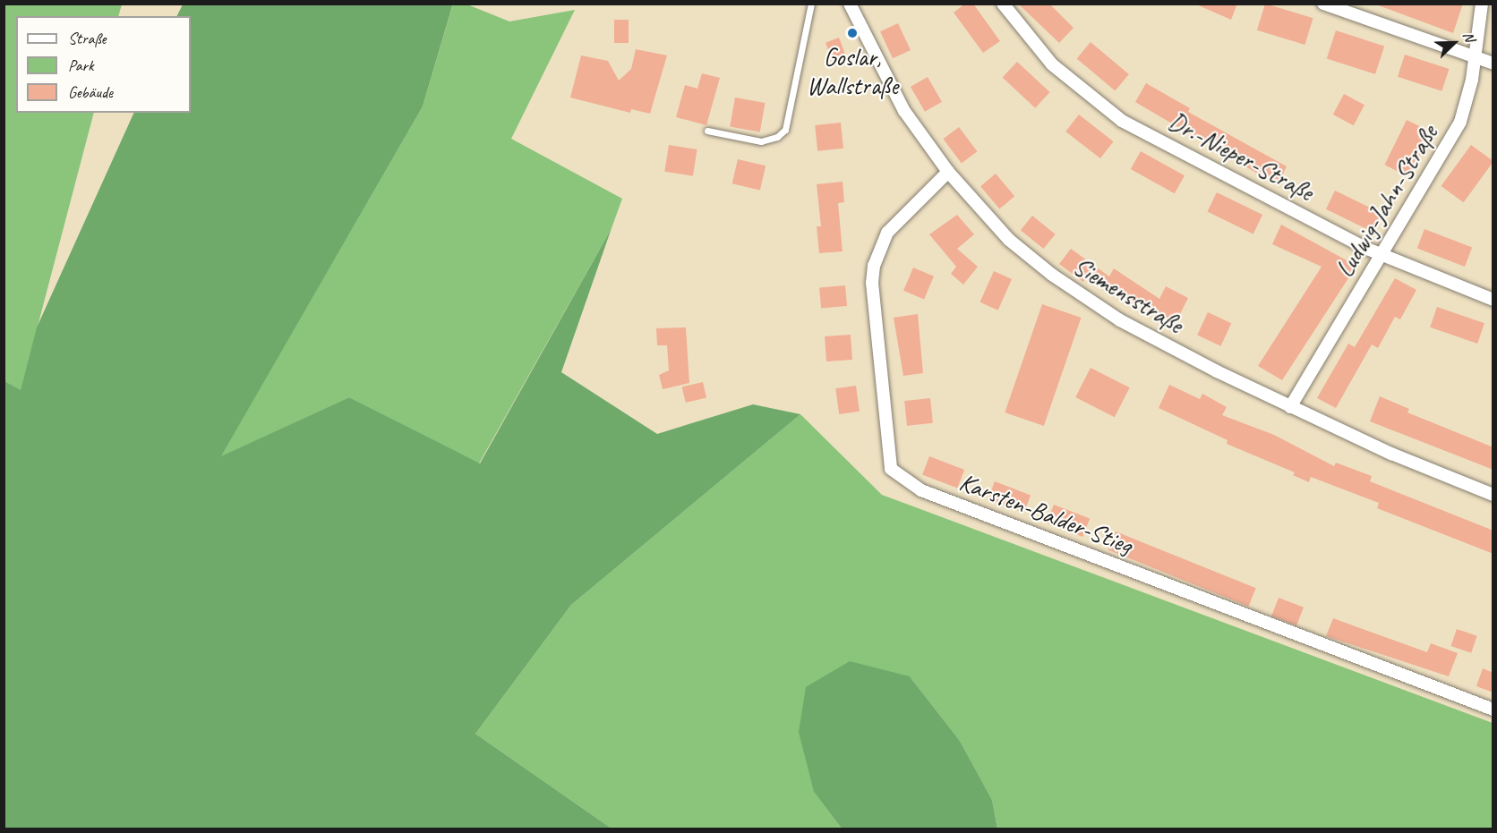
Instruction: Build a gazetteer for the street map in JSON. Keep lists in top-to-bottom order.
{
  "streets": {
    "street": [
      "Dr.-Nieper-Straße",
      "Ludwig-Jahn-Straße",
      "Siemensstraße",
      "Karsten-Balder-Stieg"
    ]
  },
  "crossings": [
    ["Dr.-Nieper-Straße", "Ludwig-Jahn-Straße"],
    ["Ludwig-Jahn-Straße", "Siemensstraße"],
    ["Siemensstraße", "Karsten-Balder-Stieg"]
  ],
  "places": ["Goslar, Wallstraße"],
  "legend": ["Straße", "Park", "Gebäude"],
  "north": "top right"
}
